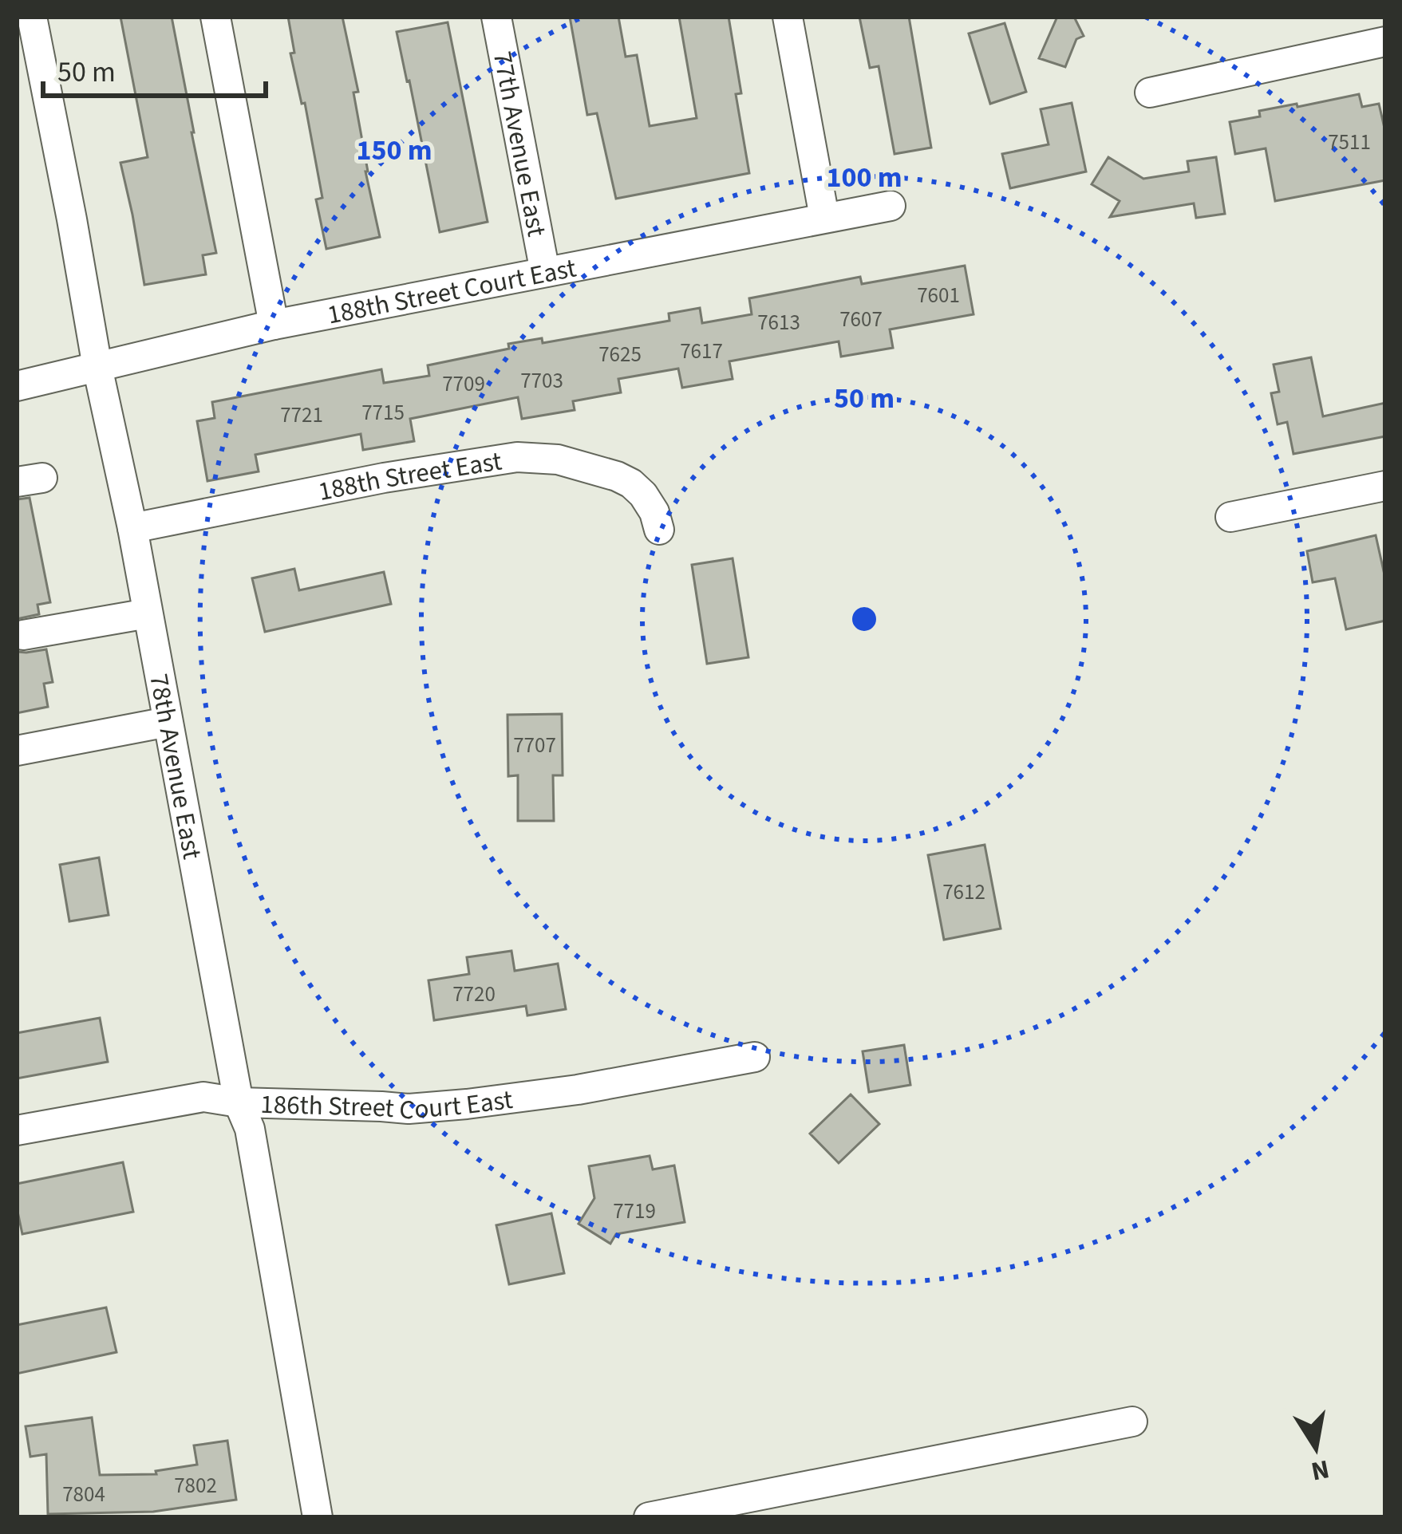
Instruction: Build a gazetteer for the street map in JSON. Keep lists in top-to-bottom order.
{
  "streets": {
    "street": [
      "77th Avenue East",
      "188th Street Court East",
      "188th Street East",
      "78th Avenue East",
      "186th Street Court East"
    ]
  },
  "crossings": [
    ["77th Avenue East", "188th Street Court East"],
    ["188th Street Court East", "78th Avenue East"],
    ["188th Street East", "78th Avenue East"],
    ["78th Avenue East", "186th Street Court East"]
  ],
  "house_numbers": [
    "7511",
    "7601",
    "7607",
    "7613",
    "7617",
    "7625",
    "7703",
    "7709",
    "7715",
    "7721",
    "7707",
    "7612",
    "7720",
    "7719",
    "7802",
    "7804"
  ],
  "scale_bar": "50 m",
  "north": "bottom",
  "rings": ["150 m", "100 m", "50 m"]
}
